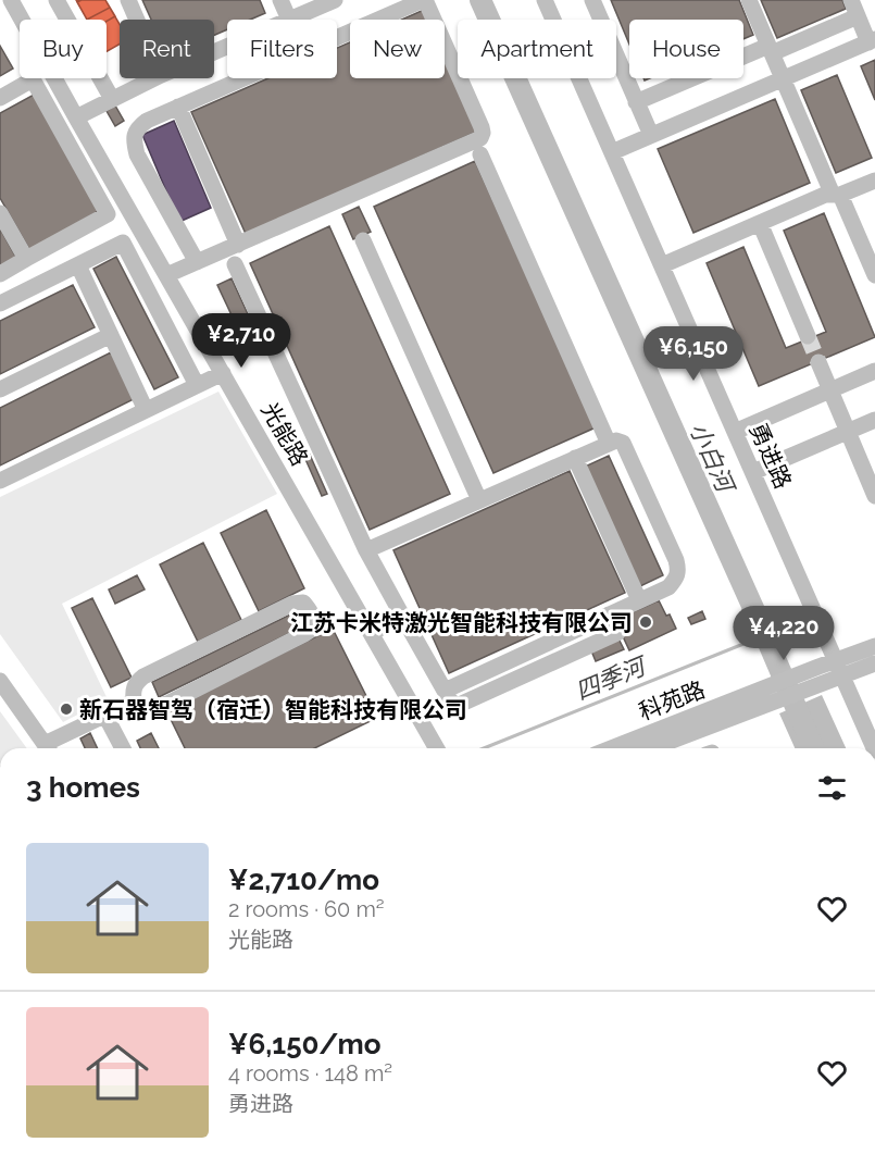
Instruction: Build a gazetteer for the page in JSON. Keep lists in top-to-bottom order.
{
  "streets": {
    "street": ["光能路", "勇进路", "科苑路"]
  },
  "crossings": [
    ["勇进路", "科苑路"]
  ],
  "water": ["小白河", "四季河"],
  "places": ["江苏卡米特激光智能科技有限公司", "新石器智驾（宿迁）智能科技有限公司"],
  "page": {
    "chip": [
      "Buy",
      "Rent",
      "Filters",
      "New",
      "Apartment",
      "House"
    ],
    "price": ["¥2,710", "¥6,150", "¥4,220"],
    "heading": "3 homes",
    "list": [
      {
        "name": "¥2,710/mo",
        "note": "2 rooms · 60 m² · 光能路"
      },
      {
        "name": "¥6,150/mo",
        "note": "4 rooms · 148 m² · 勇进路"
      }
    ]
  }
}
